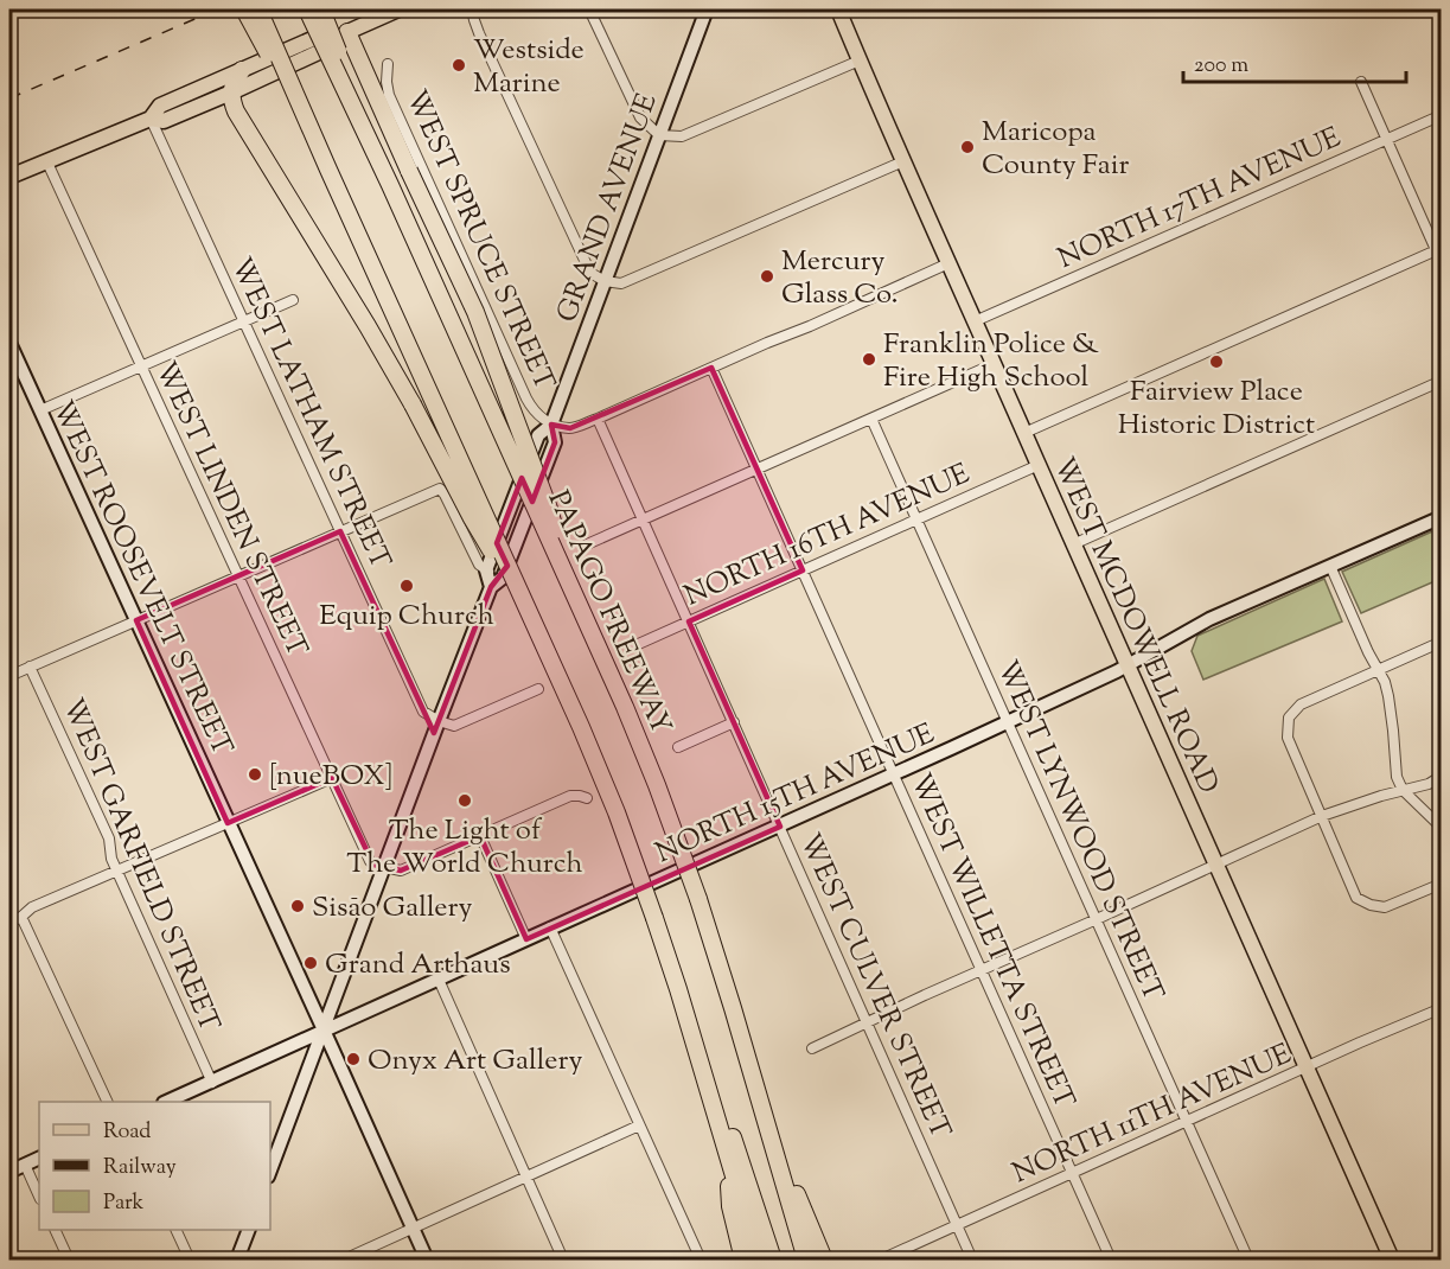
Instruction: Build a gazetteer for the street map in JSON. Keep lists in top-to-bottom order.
{
  "streets": {
    "highway": ["PAPAGO FREEWAY"],
    "main road": ["WEST MCDOWELL ROAD"],
    "street": [
      "NORTH 17TH AVENUE",
      "GRAND AVENUE",
      "WEST SPRUCE STREET",
      "WEST LATHAM STREET",
      "WEST LINDEN STREET",
      "NORTH 16TH AVENUE",
      "WEST ROOSEVELT STREET",
      "NORTH 15TH AVENUE",
      "WEST LYNWOOD STREET",
      "WEST GARFIELD STREET",
      "WEST WILLETTA STREET",
      "WEST CULVER STREET",
      "NORTH 11TH AVENUE"
    ]
  },
  "crossings": [
    ["NORTH 17TH AVENUE", "WEST MCDOWELL ROAD"],
    ["GRAND AVENUE", "WEST SPRUCE STREET"],
    ["NORTH 16TH AVENUE", "WEST MCDOWELL ROAD"],
    ["NORTH 16TH AVENUE", "WEST LYNWOOD STREET"],
    ["NORTH 16TH AVENUE", "WEST WILLETTA STREET"],
    ["NORTH 16TH AVENUE", "WEST CULVER STREET"],
    ["WEST ROOSEVELT STREET", "NORTH 15TH AVENUE"],
    ["WEST MCDOWELL ROAD", "NORTH 15TH AVENUE"],
    ["WEST MCDOWELL ROAD", "NORTH 11TH AVENUE"],
    ["NORTH 15TH AVENUE", "WEST LYNWOOD STREET"],
    ["NORTH 15TH AVENUE", "WEST GARFIELD STREET"],
    ["NORTH 15TH AVENUE", "WEST WILLETTA STREET"],
    ["NORTH 15TH AVENUE", "WEST CULVER STREET"],
    ["WEST LYNWOOD STREET", "NORTH 11TH AVENUE"],
    ["WEST WILLETTA STREET", "NORTH 11TH AVENUE"],
    ["WEST CULVER STREET", "NORTH 11TH AVENUE"]
  ],
  "places": [
    "Westside Marine",
    "Maricopa County Fair",
    "Mercury Glass Co.",
    "Franklin Police & Fire High School",
    "Fairview Place Historic District",
    "Equip Church",
    "[nueBOX]",
    "The Light of The World Church",
    "Sisāo Gallery",
    "Grand Arthaus",
    "Onyx Art Gallery"
  ],
  "legend": ["Road", "Railway", "Park"],
  "scale_bar": "200 m"
}
